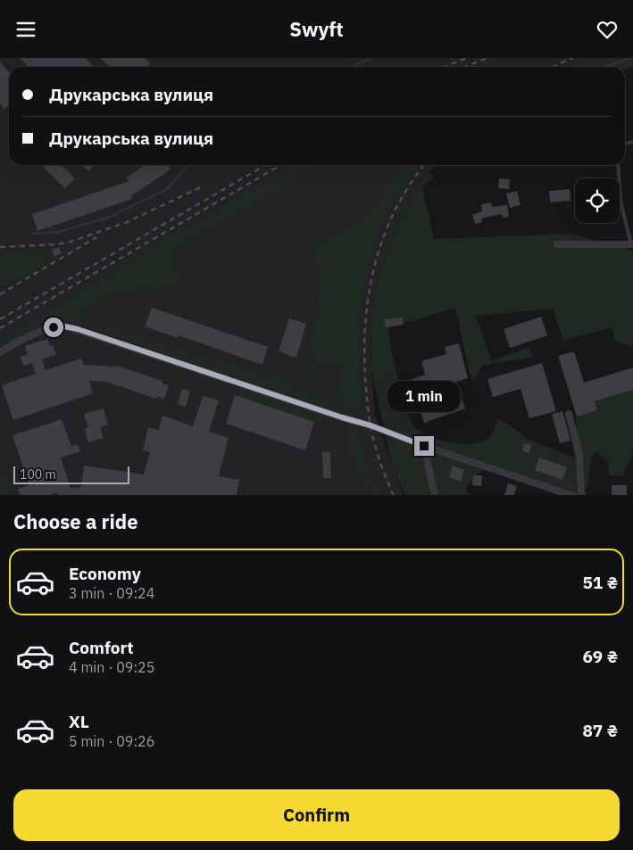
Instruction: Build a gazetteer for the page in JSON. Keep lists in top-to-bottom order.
{
  "scale_bar": "100 m",
  "page": {
    "header": "Swyft",
    "banner": ["Друкарська вулиця", "Друкарська вулиця"],
    "bubble": "1 min",
    "scale": "100 m",
    "heading": "Choose a ride",
    "list": [
      {
        "name": "Economy",
        "note": "3 min · 09:24",
        "value": "51 ₴"
      },
      {
        "name": "Comfort",
        "note": "4 min · 09:25",
        "value": "69 ₴"
      },
      {
        "name": "XL",
        "note": "5 min · 09:26",
        "value": "87 ₴"
      }
    ],
    "buttons": "Confirm"
  }
}
